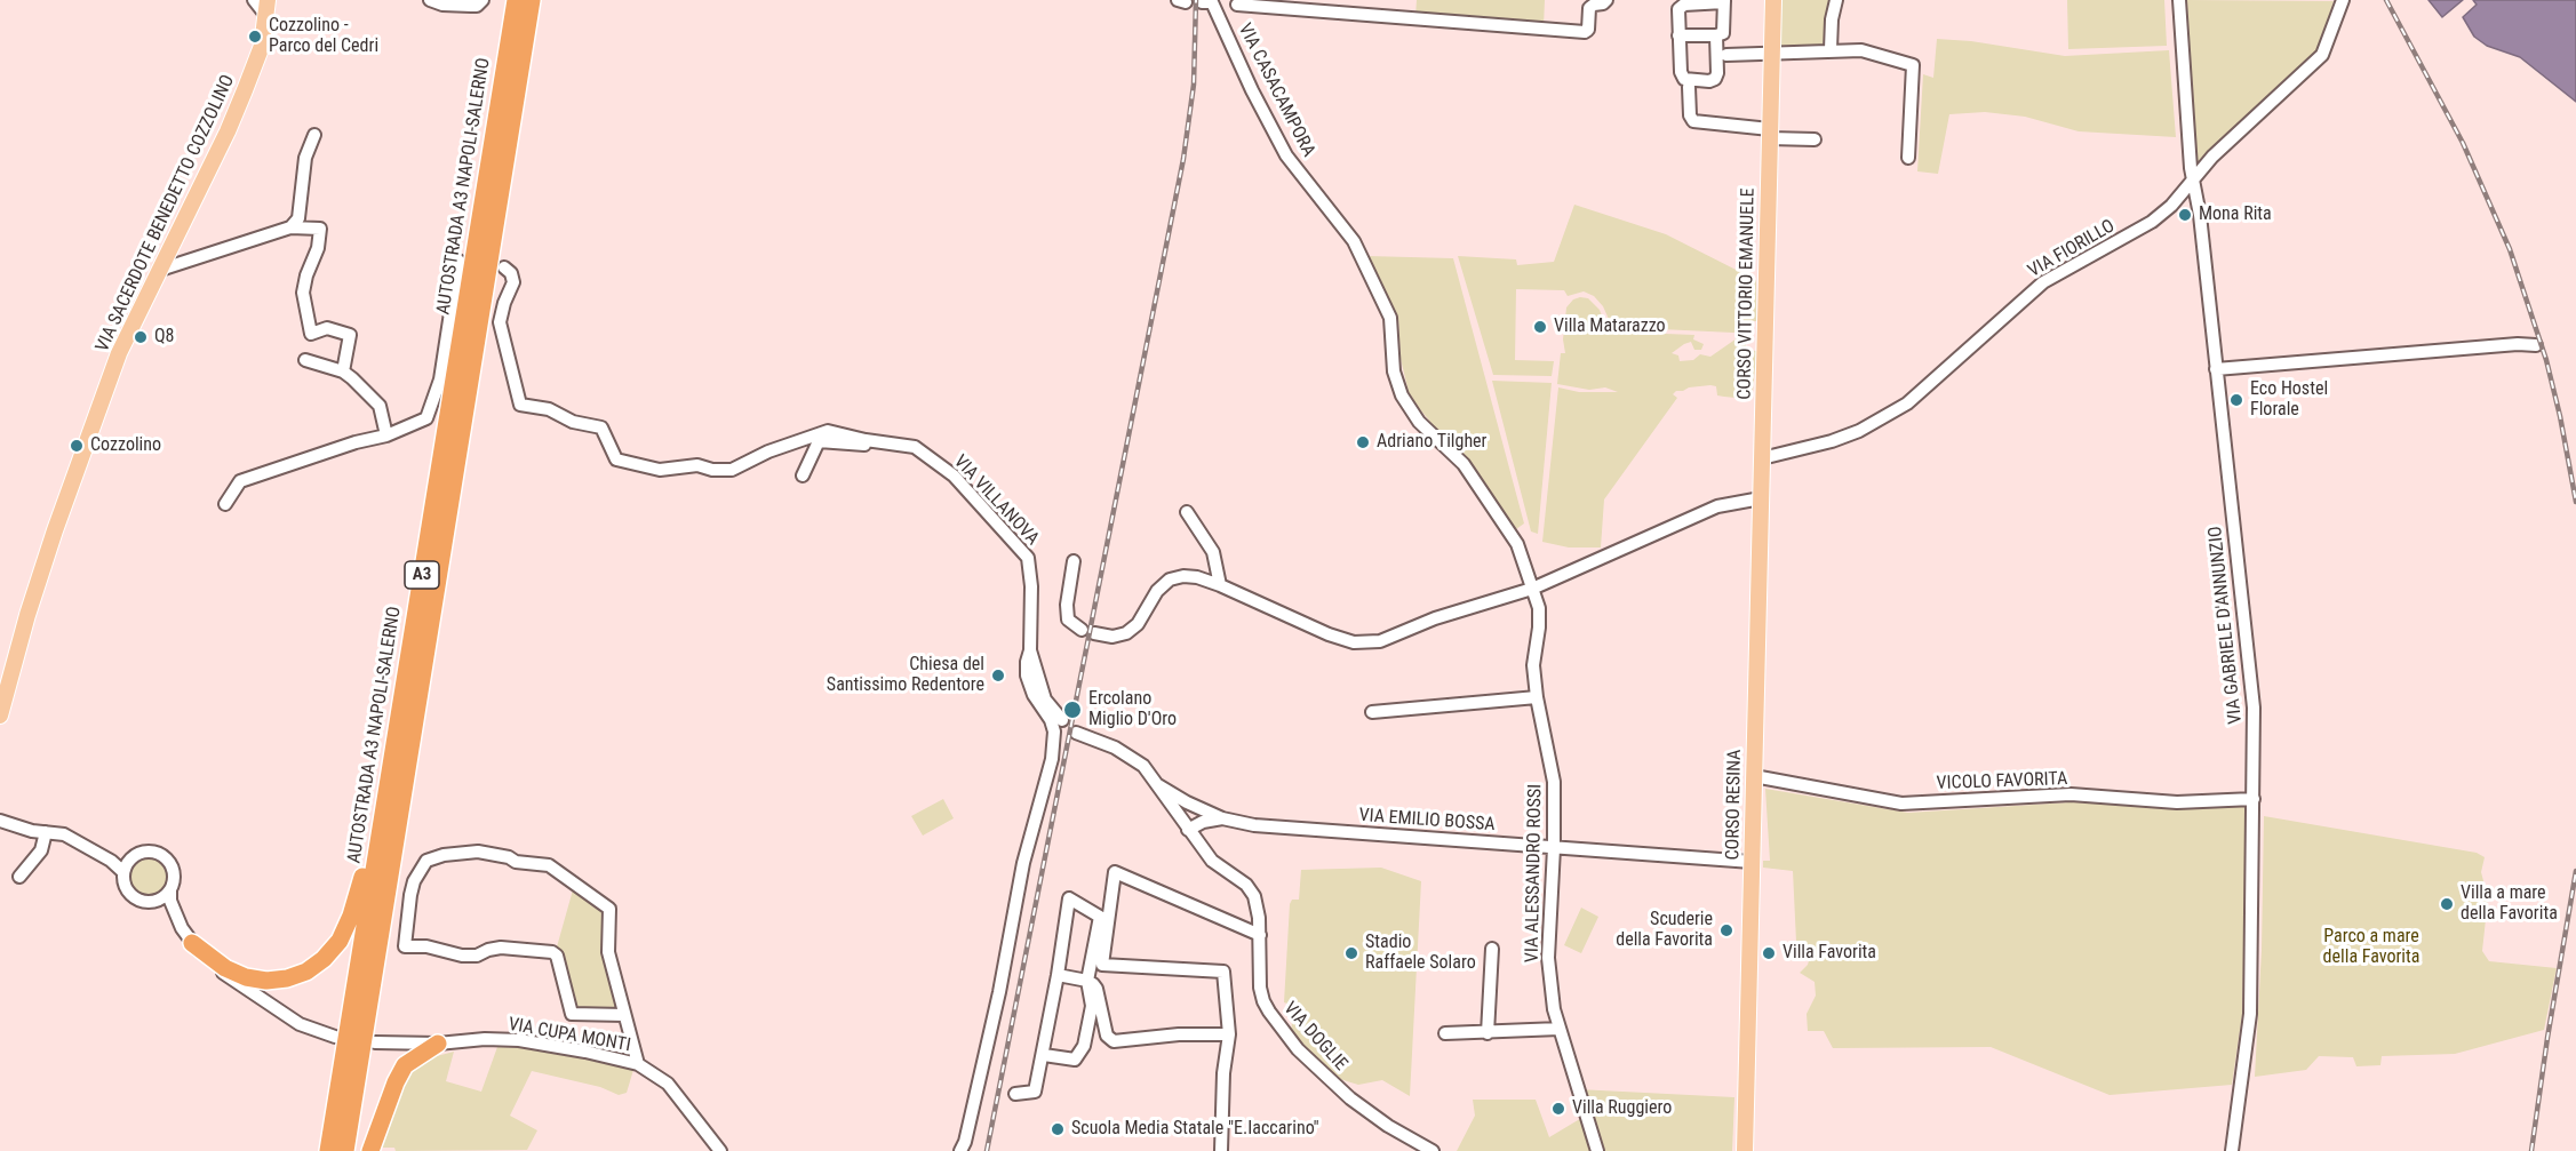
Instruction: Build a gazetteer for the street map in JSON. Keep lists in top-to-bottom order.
{
  "streets": {
    "highway": ["AUTOSTRADA A3 NAPOLI-SALERNO", "A3"],
    "main road": ["VIA SACERDOTE BENEDETTO COZZOLINO", "CORSO VITTORIO EMANUELE", "CORSO RESINA"],
    "street": [
      "VIA CASACAMPORA",
      "VIA FIORILLO",
      "VIA VILLANOVA",
      "VIA GABRIELE D'ANNUNZIO",
      "VICOLO FAVORITA",
      "VIA EMILIO BOSSA",
      "VIA ALESSANDRO ROSSI",
      "VIA CUPA MONTI",
      "VIA DOGLIE"
    ]
  },
  "crossings": [
    ["VIA CASACAMPORA", "VIA ALESSANDRO ROSSI"],
    ["VIA FIORILLO", "CORSO VITTORIO EMANUELE"],
    ["VIA FIORILLO", "VIA GABRIELE D'ANNUNZIO"],
    ["VIA FIORILLO", "CORSO RESINA"],
    ["CORSO VITTORIO EMANUELE", "CORSO RESINA"],
    ["VIA GABRIELE D'ANNUNZIO", "VICOLO FAVORITA"],
    ["VICOLO FAVORITA", "CORSO RESINA"],
    ["CORSO RESINA", "VIA EMILIO BOSSA"],
    ["VIA EMILIO BOSSA", "VIA ALESSANDRO ROSSI"],
    ["VIA EMILIO BOSSA", "VIA DOGLIE"]
  ],
  "parks": ["Parco a mare della Favorita"],
  "places": [
    "Cozzolino - Parco del Cedri",
    "Mona Rita",
    "Villa Matarazzo",
    "Q8",
    "Eco Hostel Florale",
    "Adriano Tilgher",
    "Cozzolino",
    "Chiesa del Santissimo Redentore",
    "Ercolano Miglio D'Oro",
    "Villa a mare della Favorita",
    "Scuderie della Favorita",
    "Stadio Raffaele Solaro",
    "Villa Favorita",
    "Villa Ruggiero",
    "Scuola Media Statale \"E.Iaccarino\""
  ]
}
